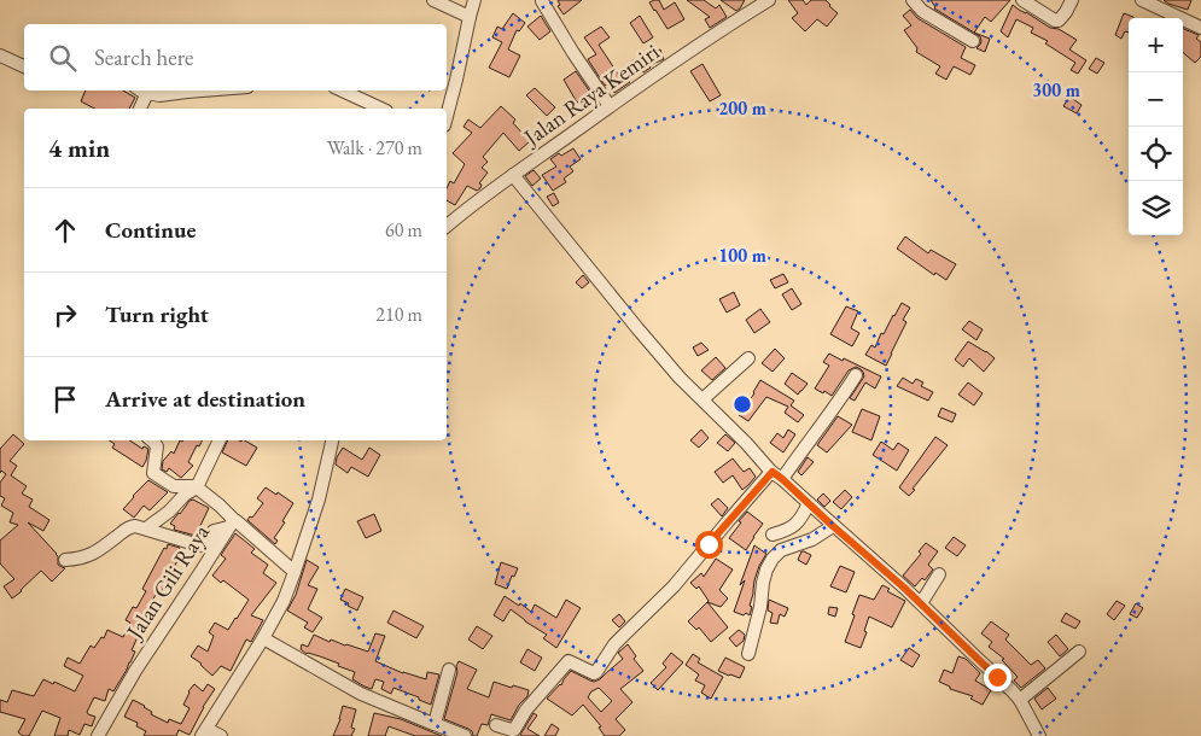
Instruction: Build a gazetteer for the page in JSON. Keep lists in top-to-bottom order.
{
  "streets": {
    "street": ["Jalan Raya Kemiri", "Jalan Gili Raya"]
  },
  "page": {
    "map_buttons": ["+", "−"],
    "search": "Search here",
    "heading": ["4 min", "Walk · 270 m"],
    "list": [
      ["Continue", "60 m"],
      ["Turn right", "210 m"],
      "Arrive at destination"
    ]
  },
  "rings": ["300 m", "200 m", "100 m"]
}
